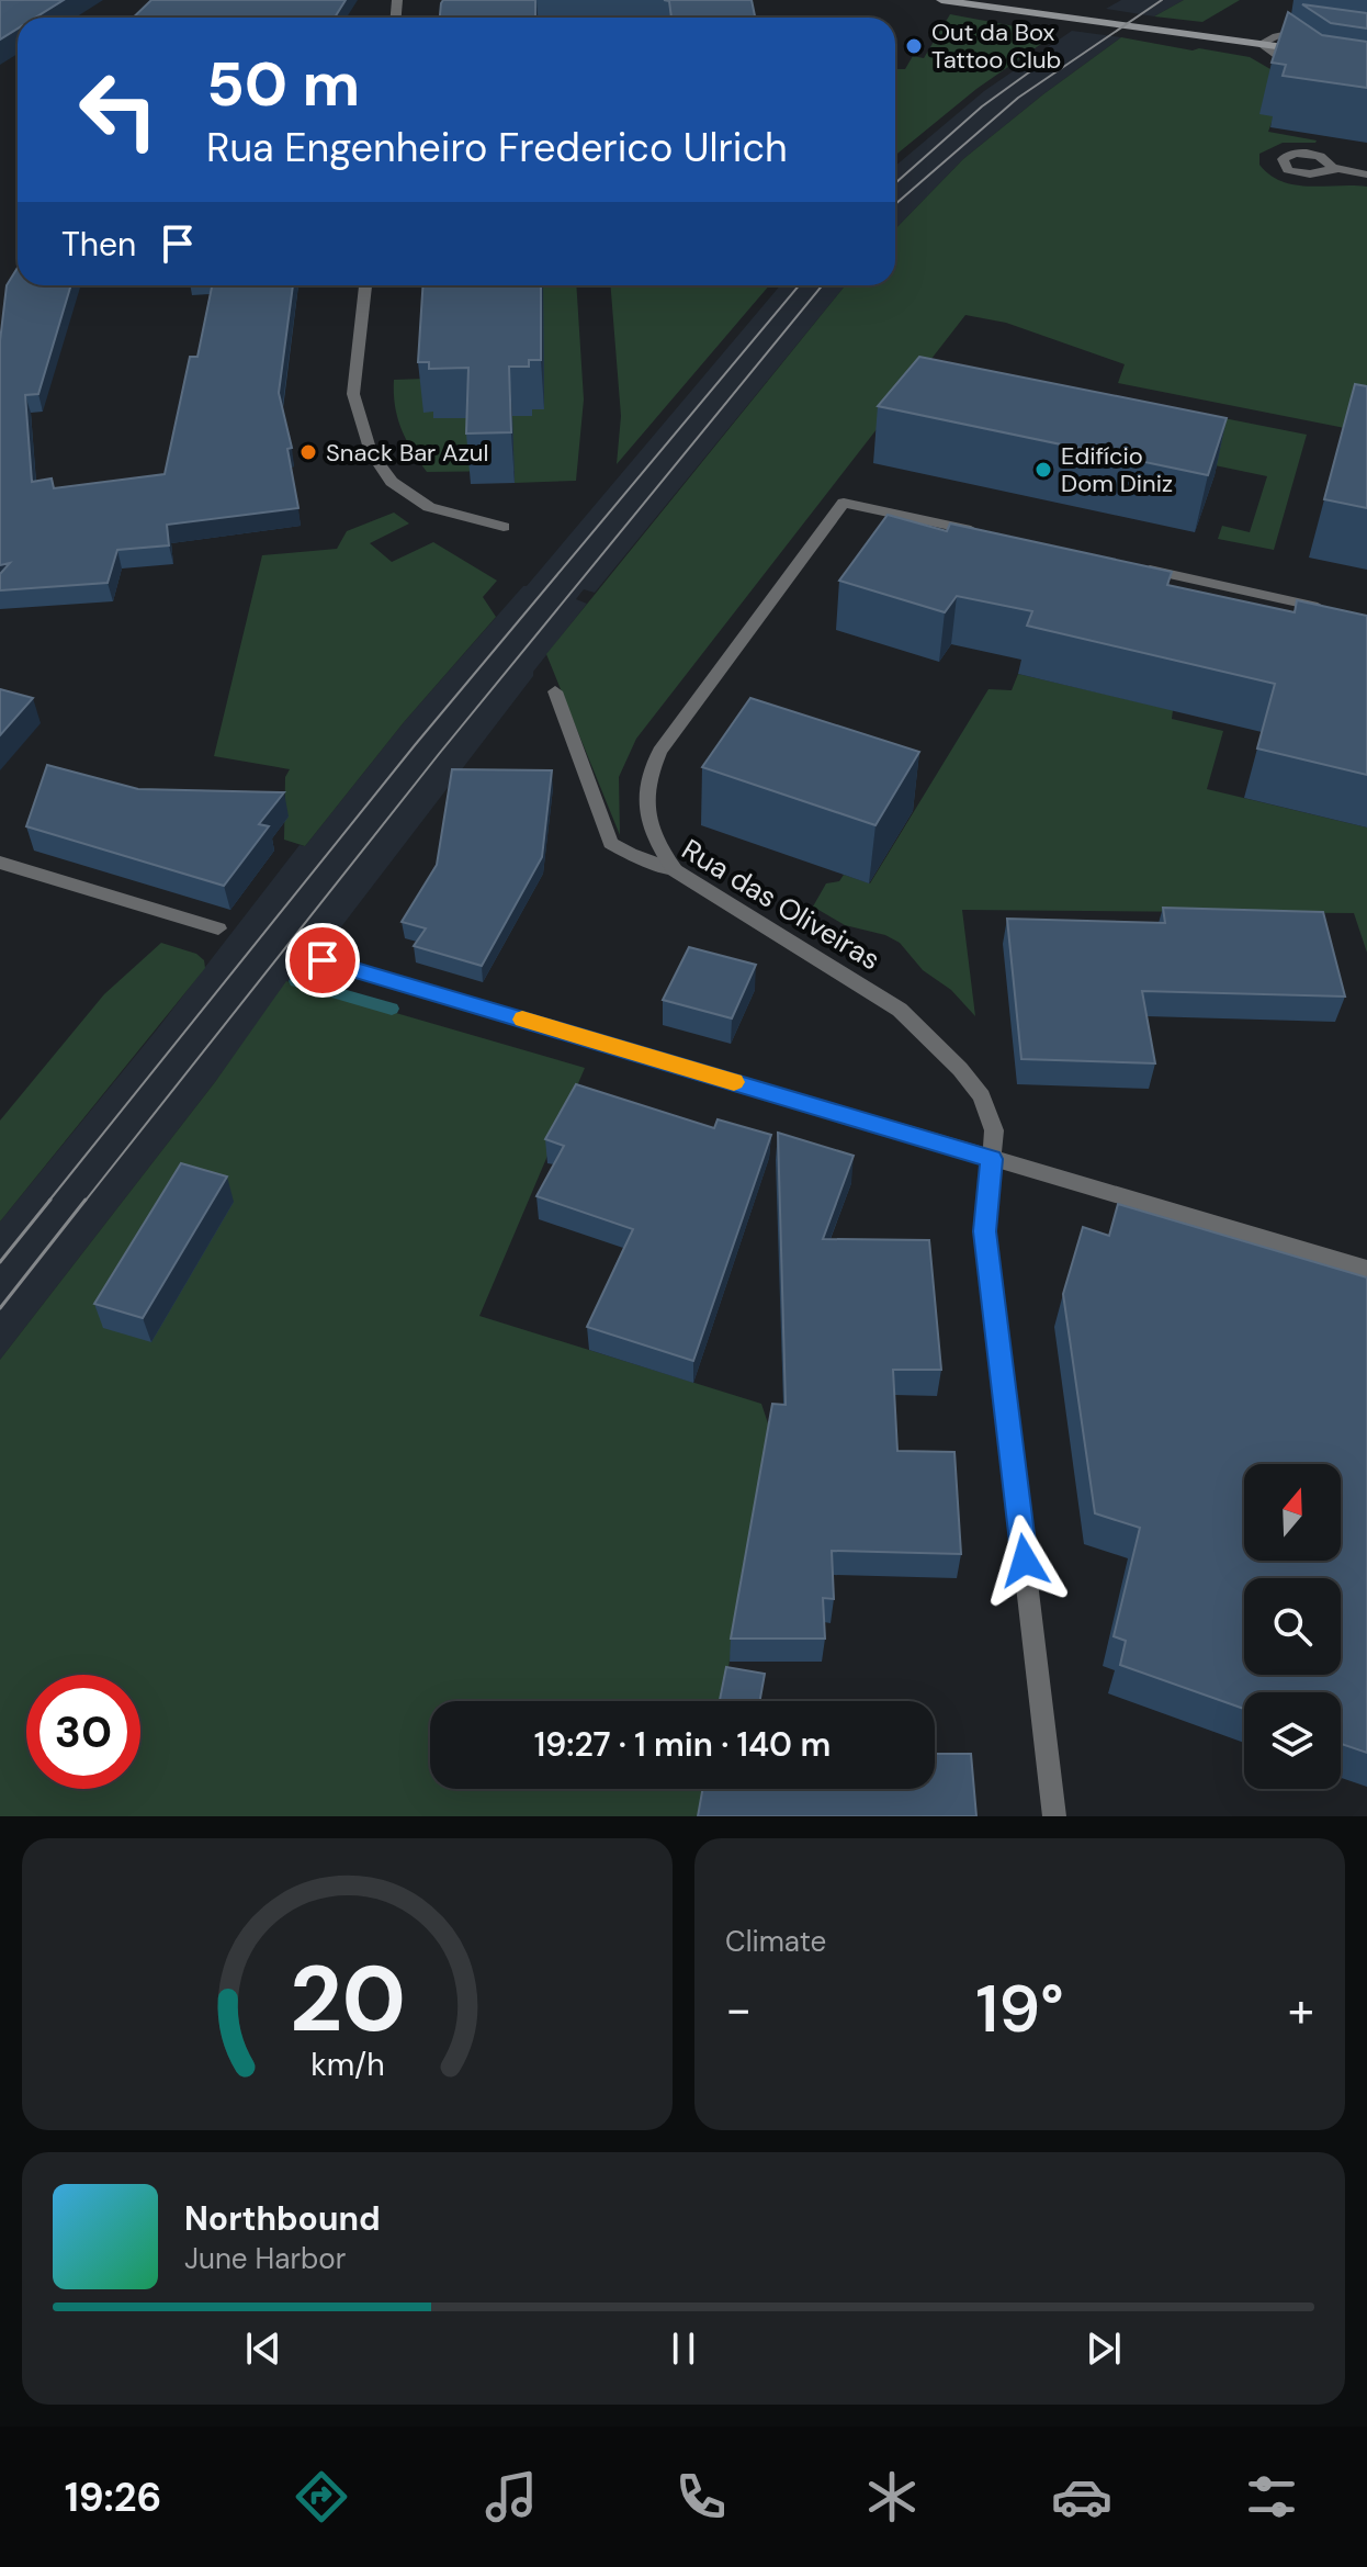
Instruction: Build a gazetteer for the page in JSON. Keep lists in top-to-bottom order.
{
  "streets": {
    "street": ["Rua das Oliveiras"]
  },
  "places": ["Out da Box Tattoo Club", "Snack Bar Azul", "Edifício Dom Diniz"],
  "north": "top",
  "page": {
    "turn": ["50 m", "Rua Engenheiro Frederico Ulrich"],
    "then": "Then",
    "limit": "30",
    "trip": "19:27 · 1 min · 140 m",
    "tile": "Climate",
    "heat": ["−", "19°", "+"],
    "song": ["Northbound", "June Harbor"],
    "tabs": "19:26",
    "gauge": ["20", "km/h"]
  }
}
